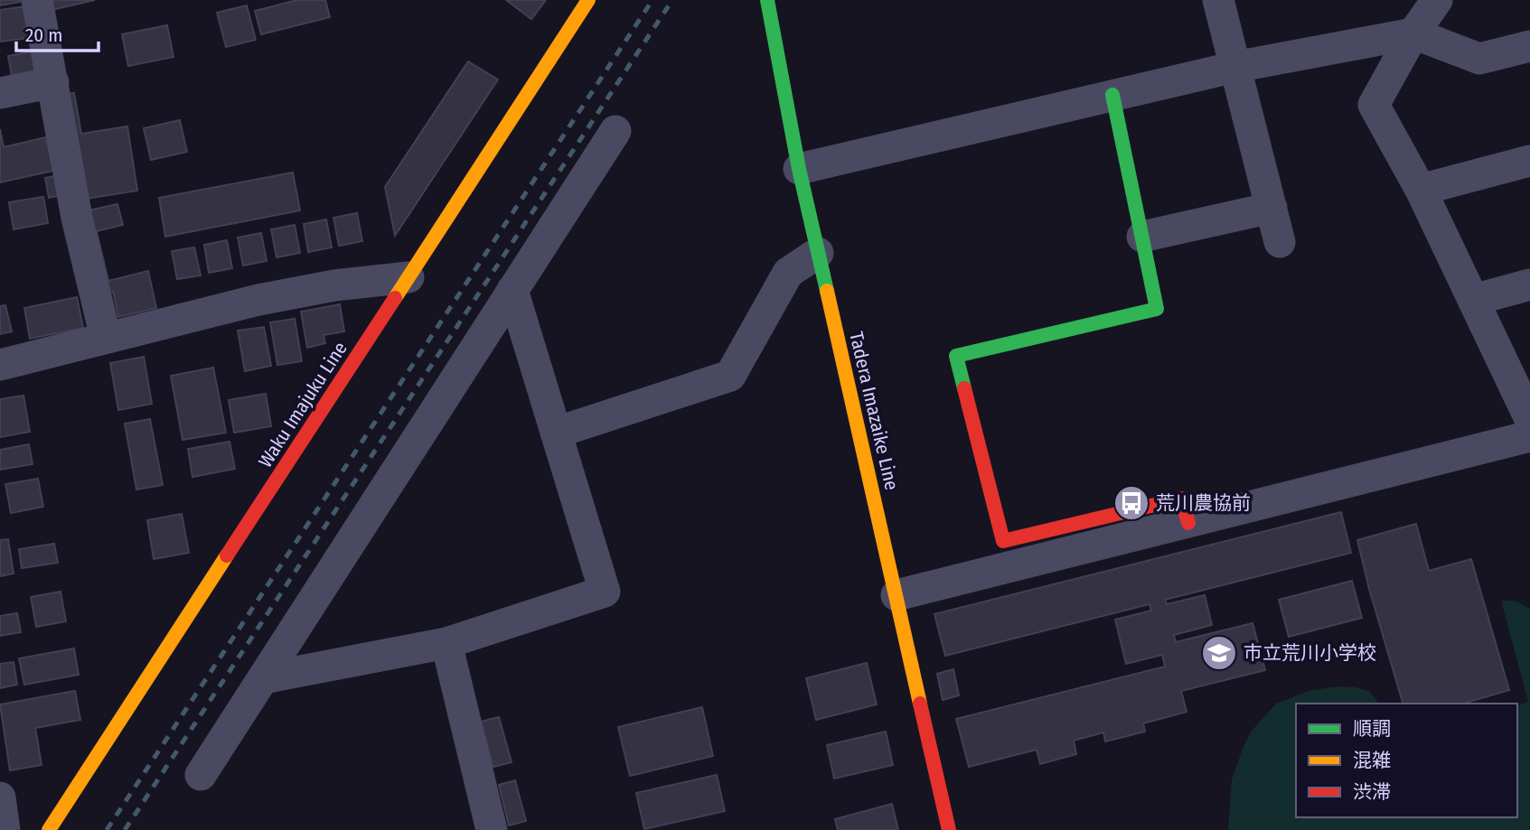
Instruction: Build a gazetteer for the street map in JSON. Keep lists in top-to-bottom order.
{
  "streets": {
    "main road": ["Waku Imajuku Line", "Tadera Imazaike Line"]
  },
  "places": {
    "bus stop": ["荒川農協前"],
    "school or university": ["市立荒川小学校"]
  },
  "legend": ["順調", "混雑", "渋滞"],
  "scale_bar": "20 m"
}
